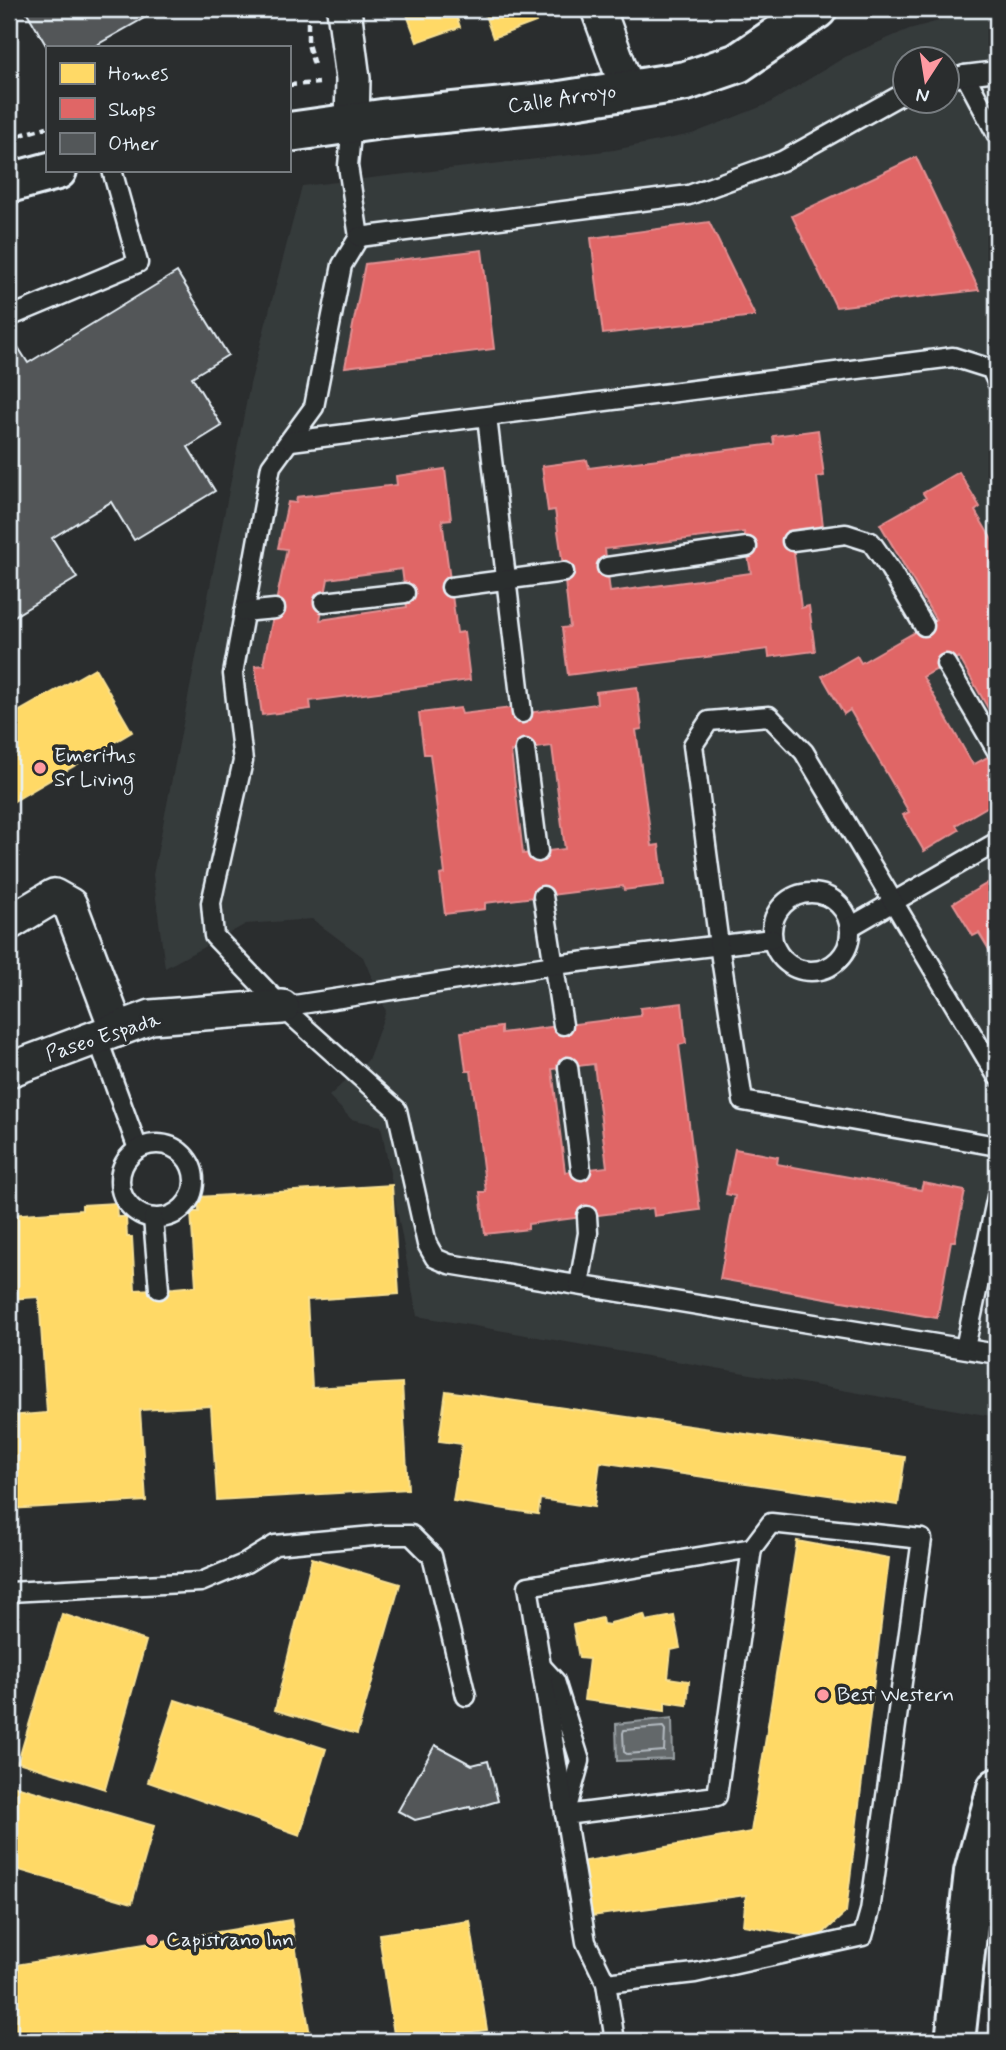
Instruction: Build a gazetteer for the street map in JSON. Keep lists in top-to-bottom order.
{
  "streets": {
    "main road": ["Calle Arroyo"],
    "street": ["Paseo Espada"]
  },
  "places": ["Emeritus Sr Living", "Best Western", "Capistrano Inn"],
  "legend": ["Homes", "Shops", "Other"],
  "north": "bottom"
}
